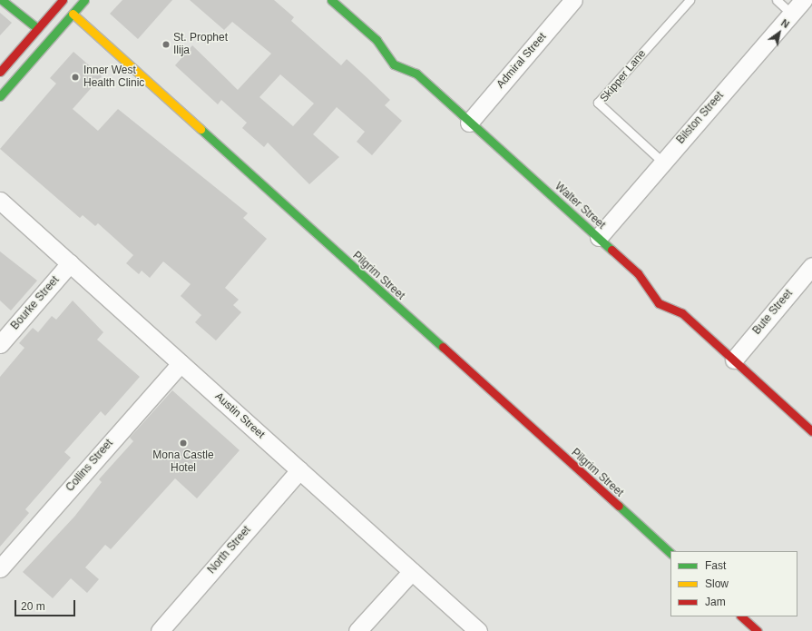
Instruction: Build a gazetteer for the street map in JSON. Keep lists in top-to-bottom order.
{
  "streets": {
    "street": [
      "Admiral Street",
      "Bilston Street",
      "Walter Street",
      "Pilgrim Street",
      "Bourke Street",
      "Bute Street",
      "Austin Street",
      "Collins Street",
      "North Street"
    ],
    "lane": ["Skipper Lane"]
  },
  "crossings": [
    ["Admiral Street", "Walter Street"],
    ["Skipper Lane", "Bilston Street"],
    ["Bilston Street", "Walter Street"],
    ["Walter Street", "Bute Street"],
    ["Bourke Street", "Austin Street"],
    ["Austin Street", "Collins Street"],
    ["Austin Street", "North Street"]
  ],
  "places": ["St. Prophet Ilija", "Inner West Health Clinic", "Mona Castle Hotel"],
  "legend": ["Fast", "Slow", "Jam"],
  "scale_bar": "20 m",
  "north": "top right"
}
